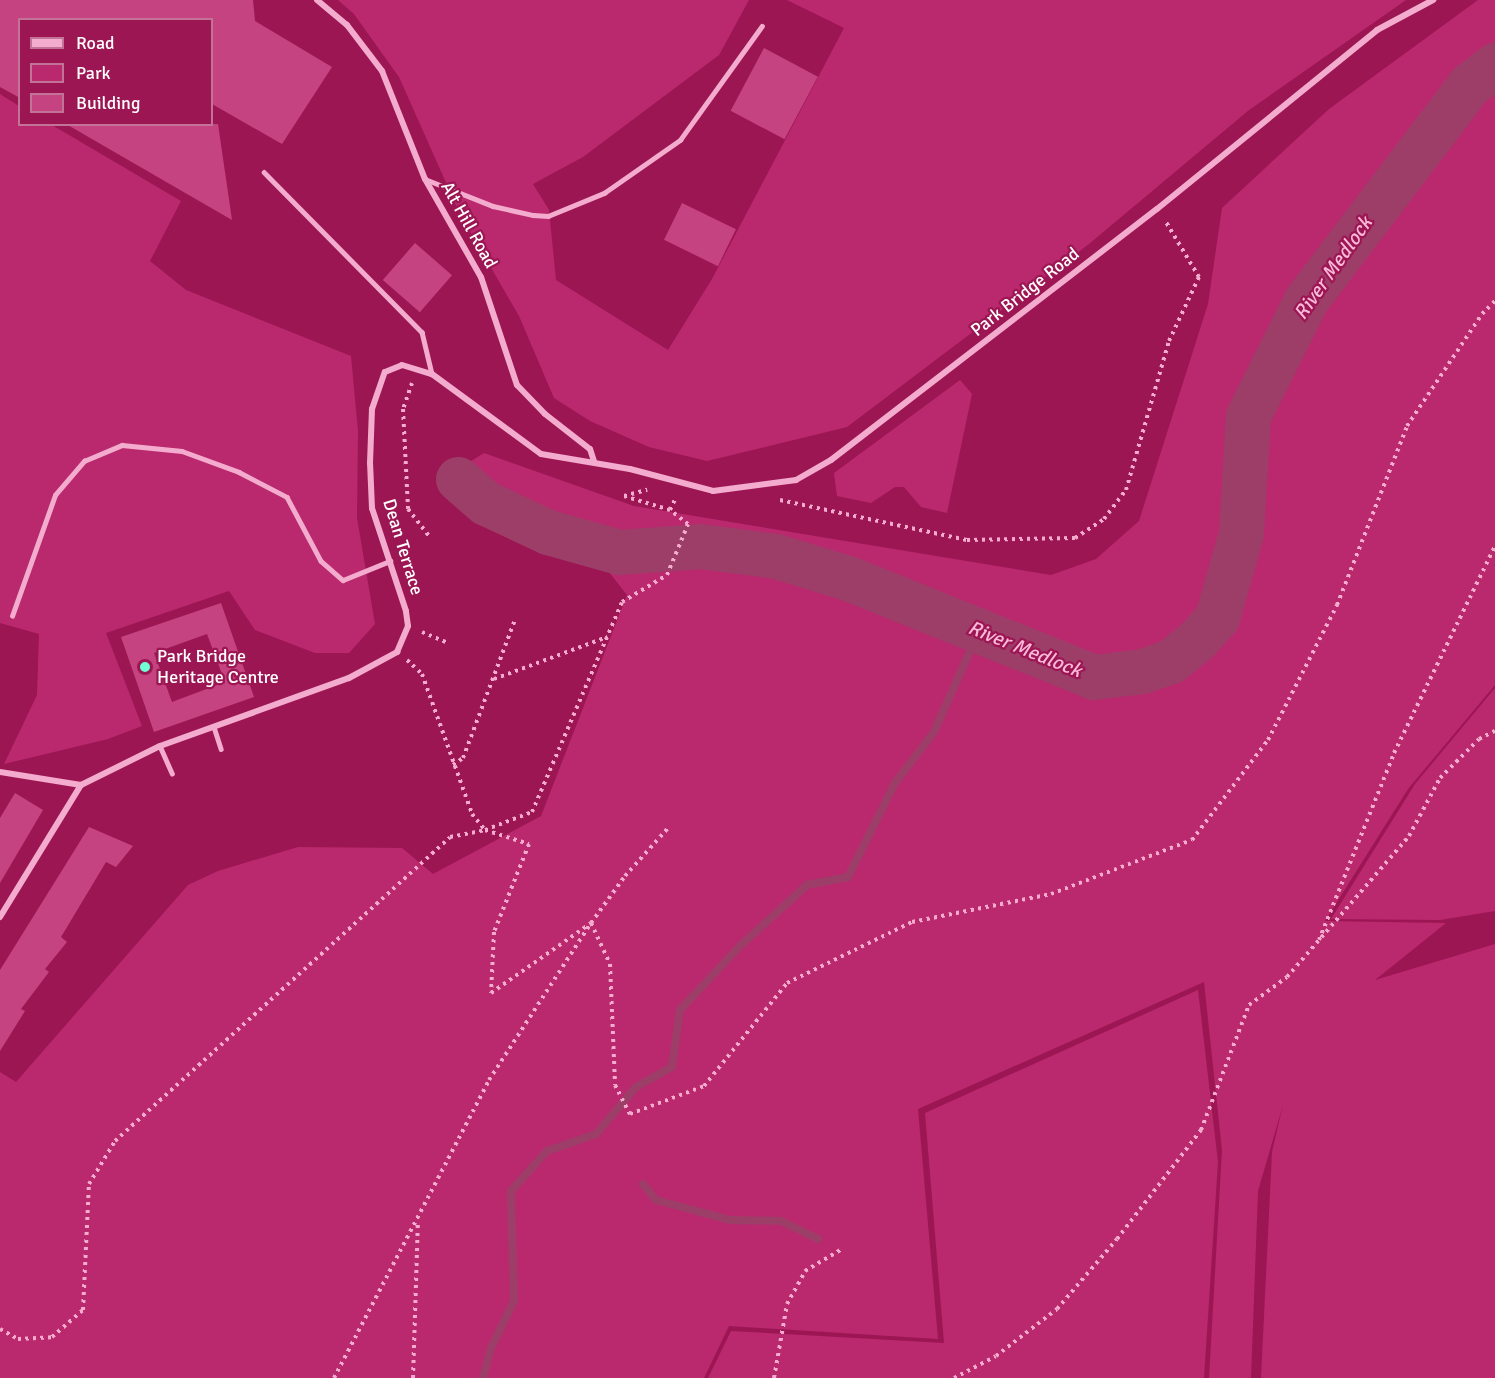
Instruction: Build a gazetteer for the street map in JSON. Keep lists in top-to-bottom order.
{
  "streets": {
    "street": ["Alt Hill Road", "Park Bridge Road", "Dean Terrace"]
  },
  "crossings": [
    ["Alt Hill Road", "Park Bridge Road"],
    ["Alt Hill Road", "Dean Terrace"],
    ["Park Bridge Road", "Dean Terrace"]
  ],
  "water": ["River Medlock"],
  "places": ["Park Bridge Heritage Centre"],
  "legend": ["Road", "Park", "Building"]
}
